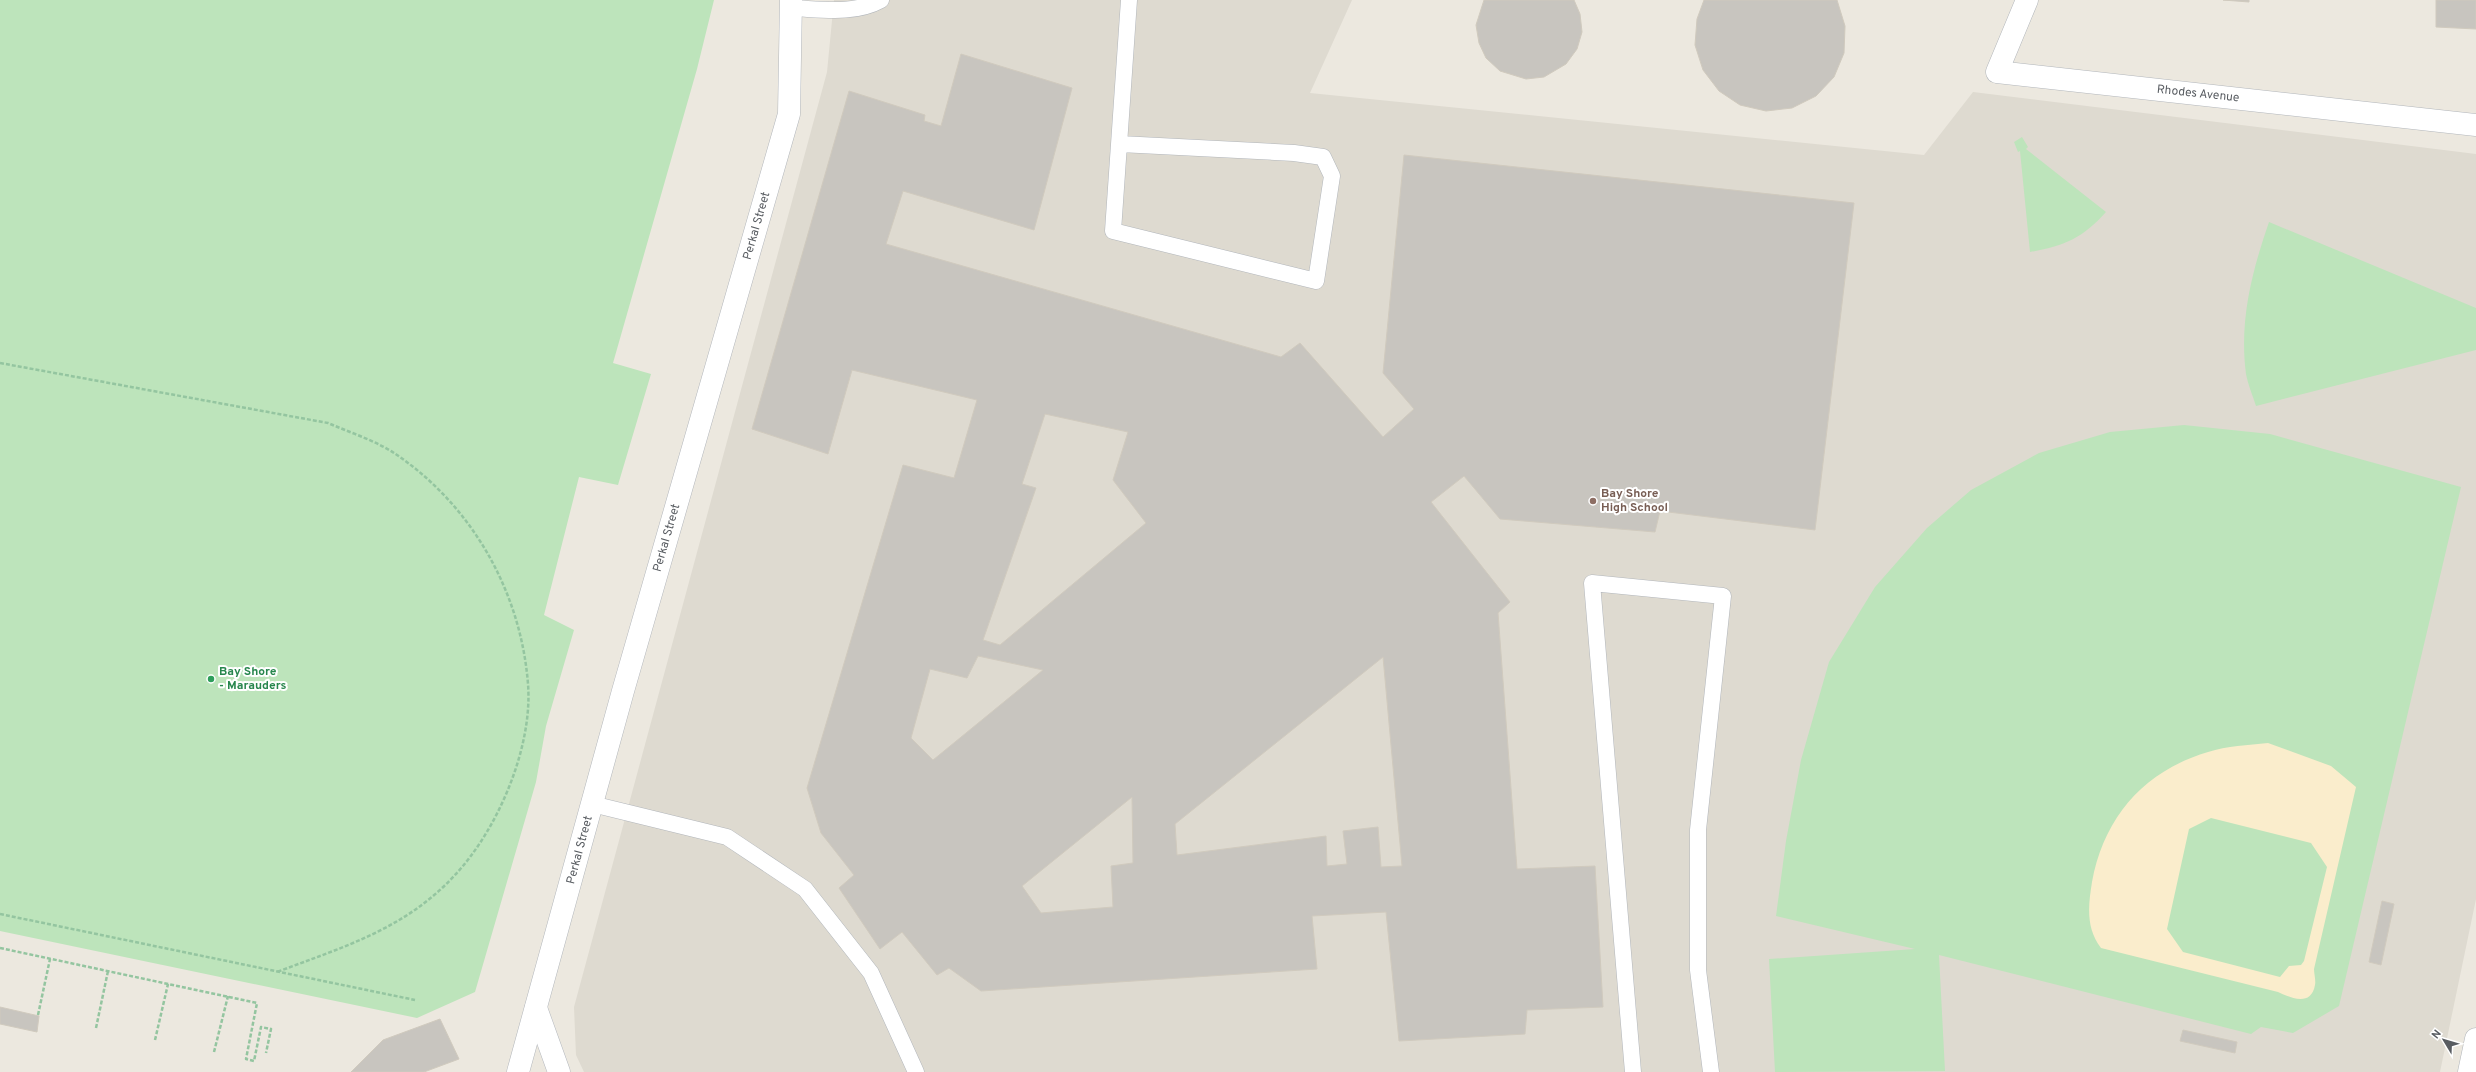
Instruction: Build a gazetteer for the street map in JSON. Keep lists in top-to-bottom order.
{
  "streets": {
    "street": ["Rhodes Avenue", "Perkal Street"]
  },
  "places": ["Bay Shore High School", "Bay Shore - Marauders"],
  "north": "top left"
}
